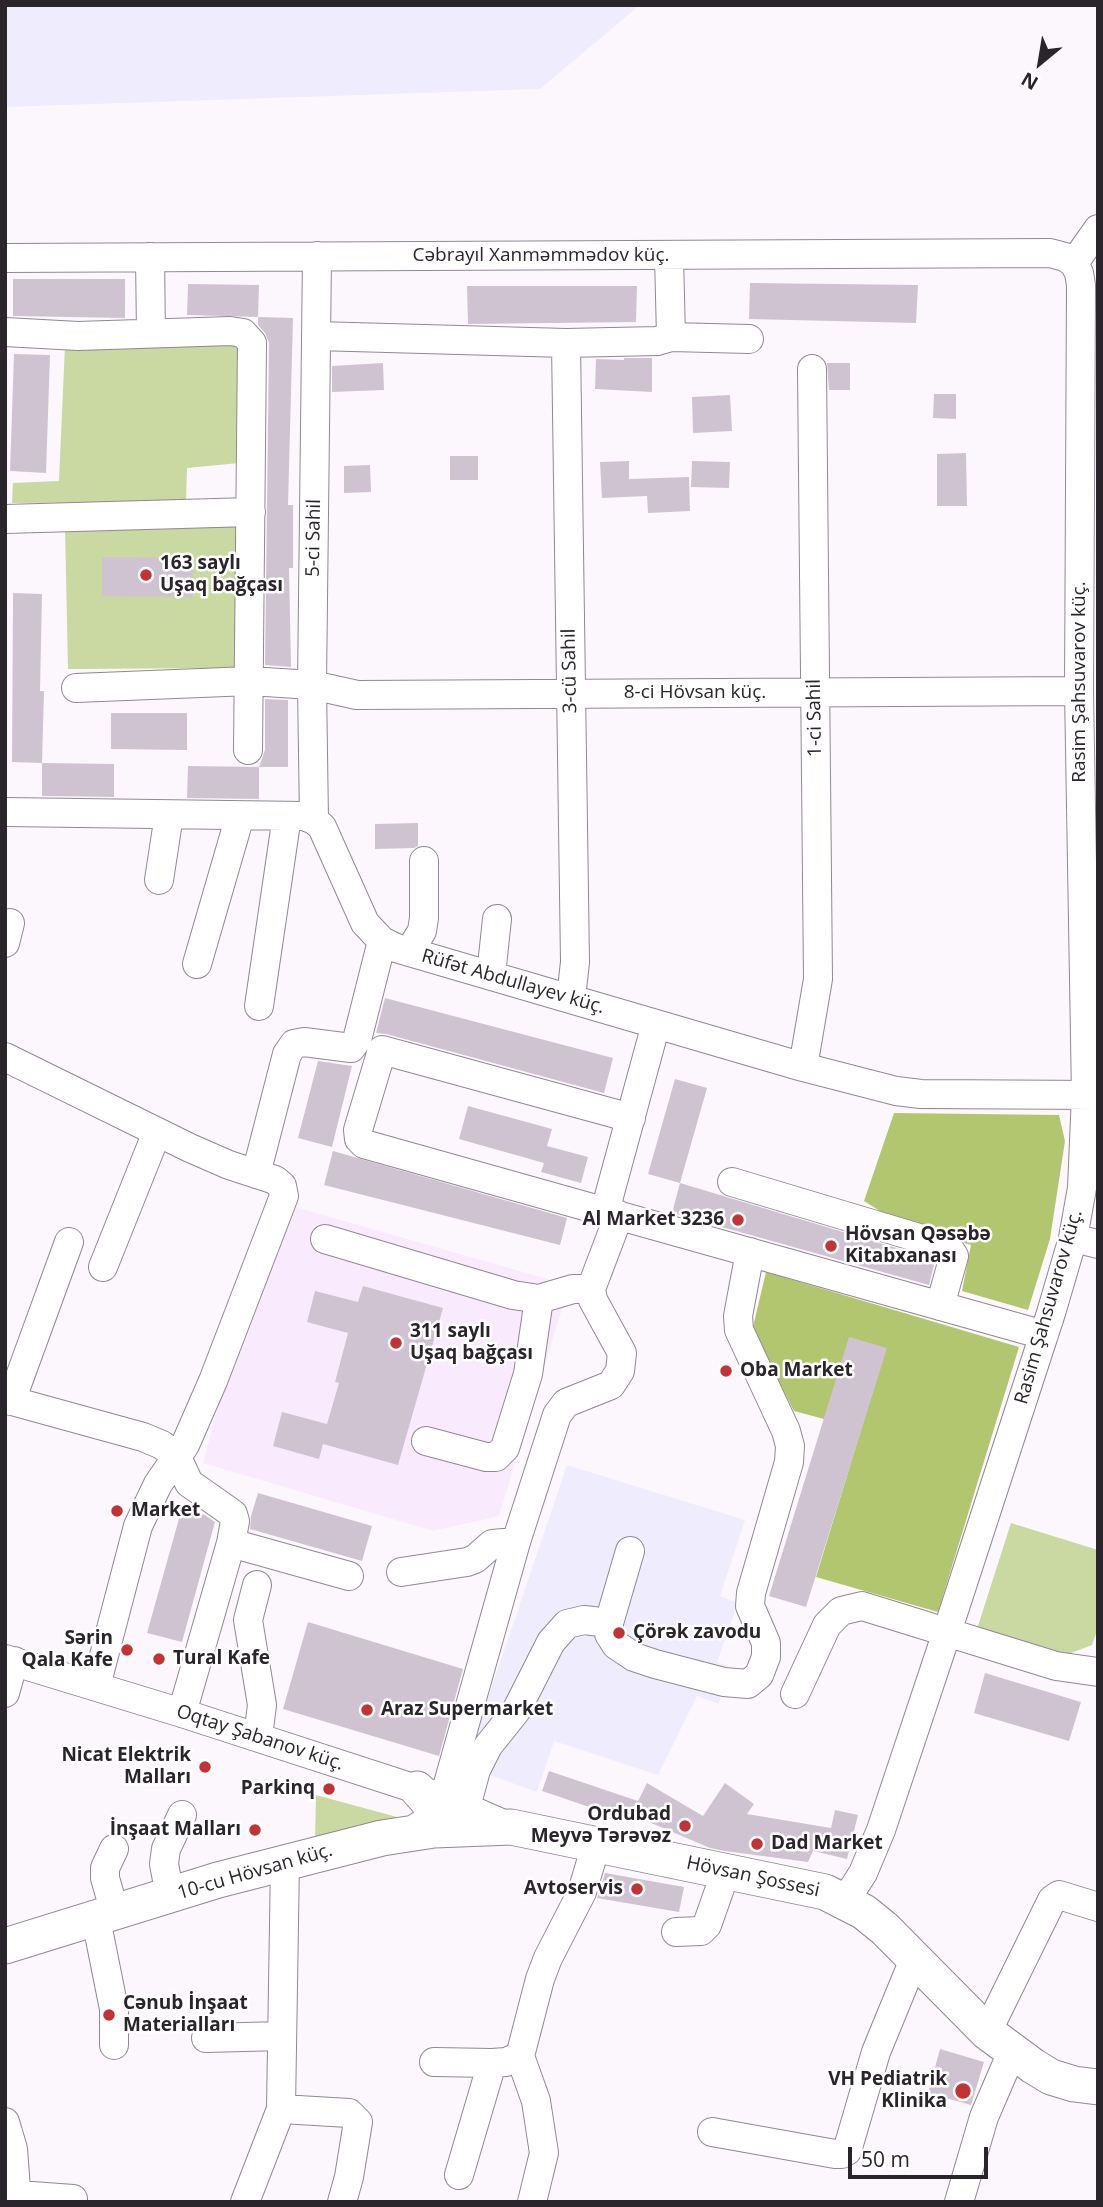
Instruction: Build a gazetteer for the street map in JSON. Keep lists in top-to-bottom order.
{
  "streets": {
    "main road": ["10-cu Hövsan küç.", "Hövsan Şossesi"],
    "street": [
      "Cəbrayıl Xanməmmədov küç.",
      "5-ci Sahil",
      "3-cü Sahil",
      "Rasim Şahsuvarov küç.",
      "8-ci Hövsan küç.",
      "1-ci Sahil",
      "Rüfət Abdullayev küç.",
      "Oqtay Şabanov küç."
    ]
  },
  "crossings": [
    ["Cəbrayıl Xanməmmədov küç.", "5-ci Sahil"],
    ["Cəbrayıl Xanməmmədov küç.", "Rasim Şahsuvarov küç."],
    ["5-ci Sahil", "8-ci Hövsan küç."],
    ["5-ci Sahil", "Rüfət Abdullayev küç."],
    ["3-cü Sahil", "8-ci Hövsan küç."],
    ["3-cü Sahil", "Rüfət Abdullayev küç."],
    ["Rasim Şahsuvarov küç.", "8-ci Hövsan küç."],
    ["Rasim Şahsuvarov küç.", "Rüfət Abdullayev küç."],
    ["Rasim Şahsuvarov küç.", "Hövsan Şossesi"],
    ["8-ci Hövsan küç.", "1-ci Sahil"],
    ["1-ci Sahil", "Rüfət Abdullayev küç."],
    ["Oqtay Şabanov küç.", "10-cu Hövsan küç."],
    ["Oqtay Şabanov küç.", "Hövsan Şossesi"],
    ["10-cu Hövsan küç.", "Hövsan Şossesi"]
  ],
  "places": [
    "163 saylı Uşaq bağçası",
    "Al Market 3236",
    "Hövsan Qəsəbə Kitabxanası",
    "311 saylı Uşaq bağçası",
    "Oba Market",
    "Market",
    "Çörək zavodu",
    "Sərin Qala Kafe",
    "Tural Kafe",
    "Araz Supermarket",
    "Nicat Elektrik Malları",
    "Parkinq",
    "Ordubad Meyvə Tərəvəz",
    "İnşaat Malları",
    "Dad Market",
    "Avtoservis",
    "Cənub İnşaat Materialları",
    "VH Pediatrik Klinika"
  ],
  "scale_bar": "50 m",
  "north": "bottom left"
}
